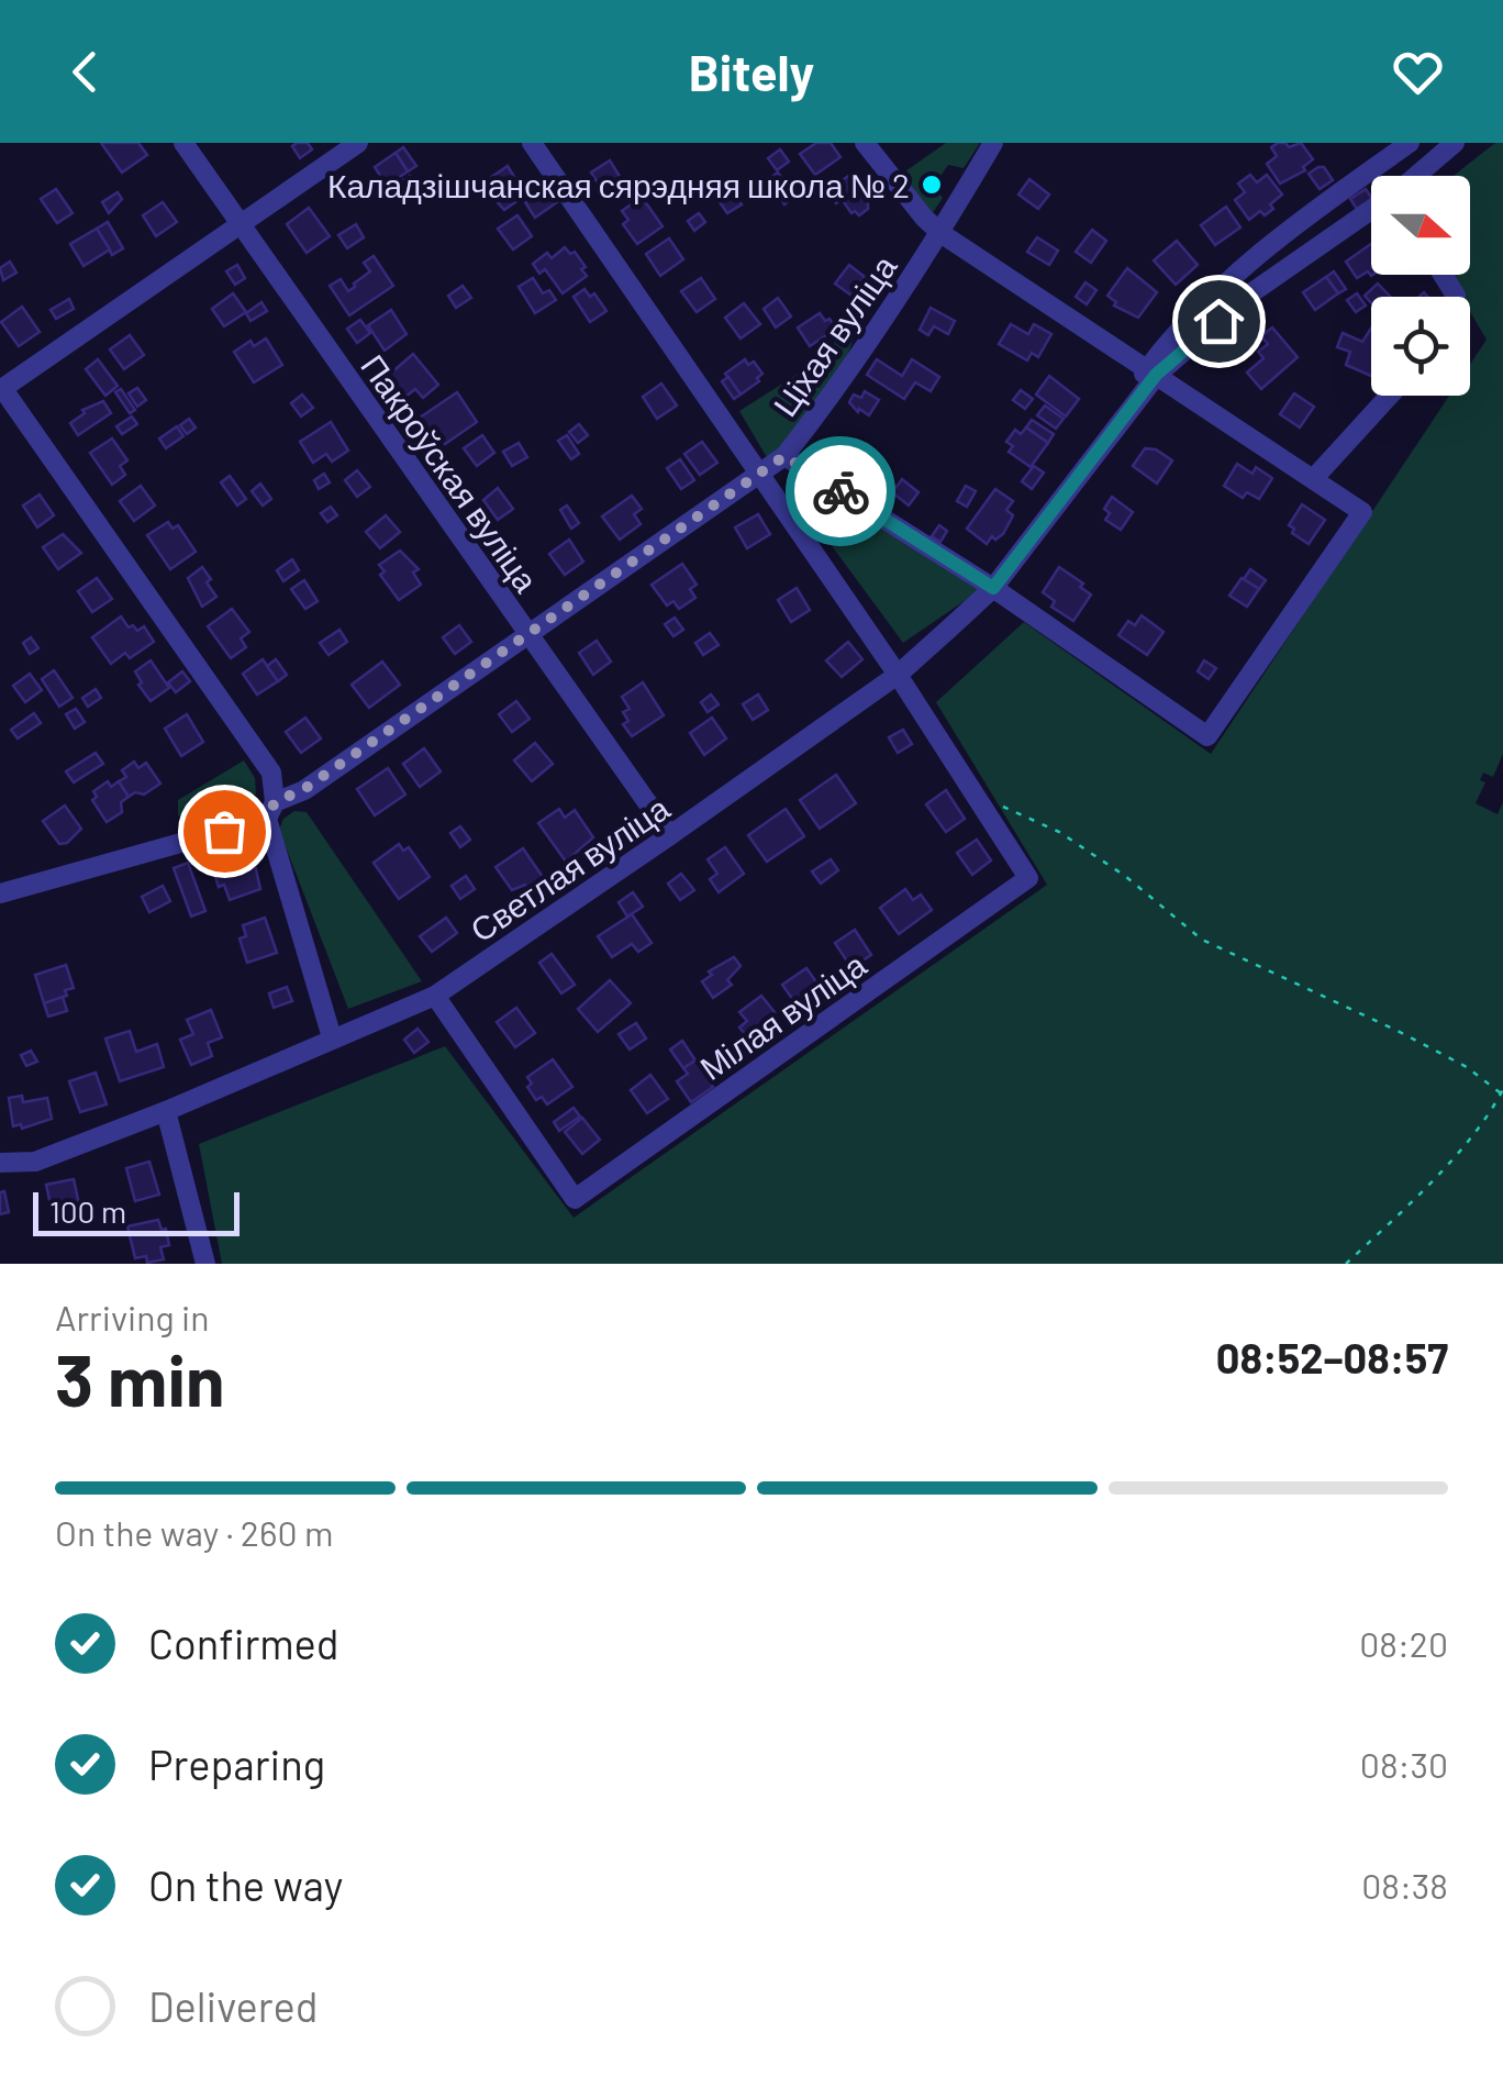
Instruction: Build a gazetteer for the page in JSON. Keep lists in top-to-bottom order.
{
  "streets": {
    "street": [
      "Ціхая вуліца",
      "Пакроўская вуліца",
      "Светлая вуліца",
      "Мілая вуліца"
    ]
  },
  "crossings": [
    ["Ціхая вуліца", "Пакроўская вуліца"],
    ["Ціхая вуліца", "Мілая вуліца"],
    ["Пакроўская вуліца", "Светлая вуліца"],
    ["Светлая вуліца", "Мілая вуліца"]
  ],
  "places": ["Каладзішчанская сярэдняя школа № 2"],
  "scale_bar": "100 m",
  "north": "right",
  "page": {
    "header": "Bitely",
    "scale": "100 m",
    "heading": ["3 min", "Arriving in", "08:52–08:57"],
    "bar": "On the way · 260 m",
    "list": [
      ["Confirmed", "08:20"],
      ["Preparing", "08:30"],
      ["On the way", "08:38"],
      "Delivered"
    ]
  }
}
